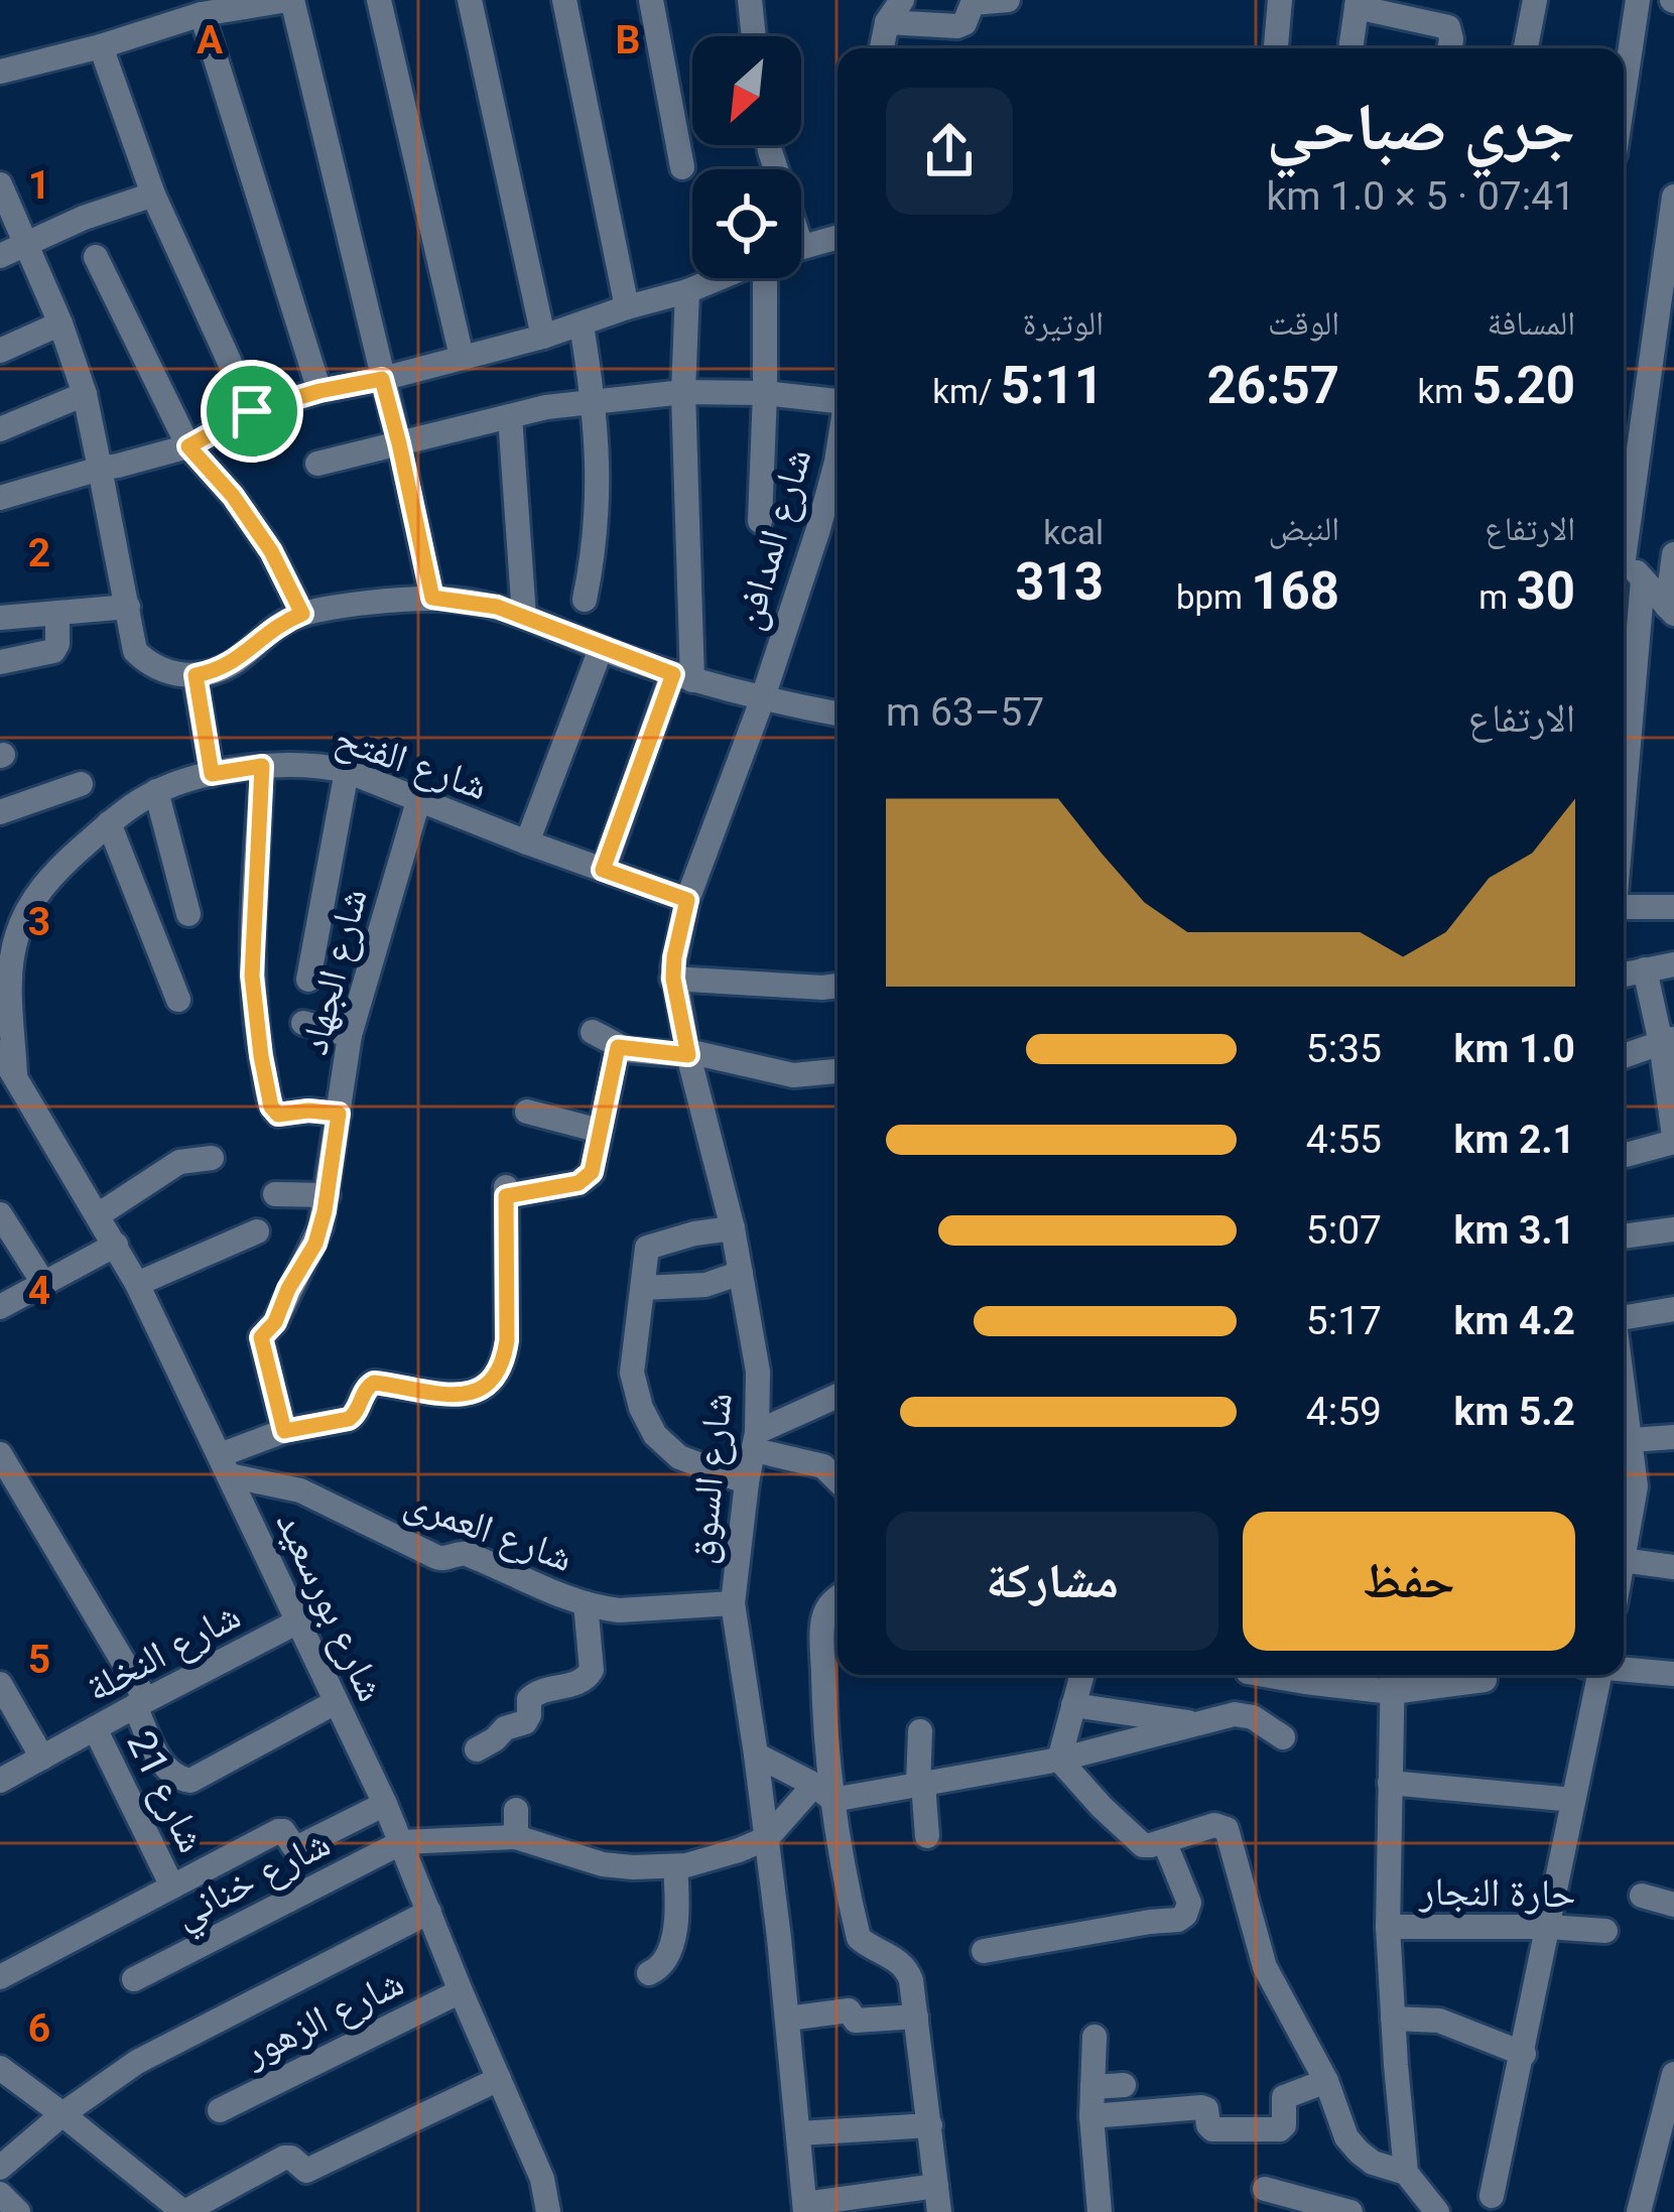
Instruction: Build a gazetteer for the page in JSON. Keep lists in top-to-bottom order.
{
  "streets": {
    "street": [
      "شارع المدافن",
      "شارع الفتح",
      "شارع الجهاد",
      "شارع السوق",
      "شارع العمرى",
      "شارع بورسعيد",
      "شارع النخلة",
      "شارع 21",
      "شارع خناني",
      "حارة النجار",
      "شارع الزهور"
    ]
  },
  "crossings": [
    ["شارع المدافن", "شارع السوق"],
    ["شارع الفتح", "شارع الجهاد"],
    ["شارع الفتح", "شارع السوق"],
    ["شارع الفتح", "شارع بورسعيد"],
    ["شارع السوق", "شارع العمرى"],
    ["شارع العمرى", "شارع بورسعيد"],
    ["شارع بورسعيد", "شارع النخلة"],
    ["شارع بورسعيد", "شارع خناني"],
    ["شارع بورسعيد", "شارع الزهور"],
    ["شارع النخلة", "شارع 21"]
  ],
  "north": "bottom left",
  "page": {
    "heading": ["جري صباحي", "07:41 · 5 × 1.0 km"],
    "stats": [
      ["المسافة", "5.20 km"],
      ["الوقت", "26:57"],
      ["الوتيرة", "5:11 /km"],
      ["الارتفاع", "30 m"],
      ["النبض", "168 bpm"],
      ["kcal", "313"]
    ],
    "chart": ["الارتفاع", "57–63 m"],
    "list": [
      {
        "name": "1.0 km",
        "note": "5:35"
      },
      {
        "name": "2.1 km",
        "note": "4:55"
      },
      {
        "name": "3.1 km",
        "note": "5:07"
      },
      {
        "name": "4.2 km",
        "note": "5:17"
      },
      {
        "name": "5.2 km",
        "note": "4:59"
      }
    ],
    "buttons": ["حفظ", "مشاركة"]
  },
  "grid": {
    "columns": ["A", "B"],
    "rows": [
      "1",
      "2",
      "3",
      "4",
      "5",
      "6"
    ]
  }
}
